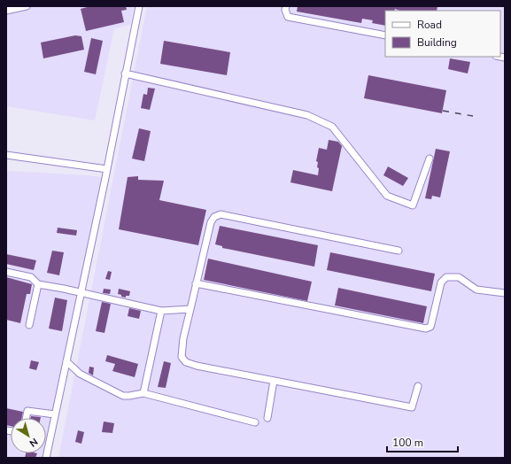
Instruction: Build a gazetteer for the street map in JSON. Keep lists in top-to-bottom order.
{
  "legend": ["Road", "Building"],
  "scale_bar": "100 m",
  "north": "bottom right"
}
